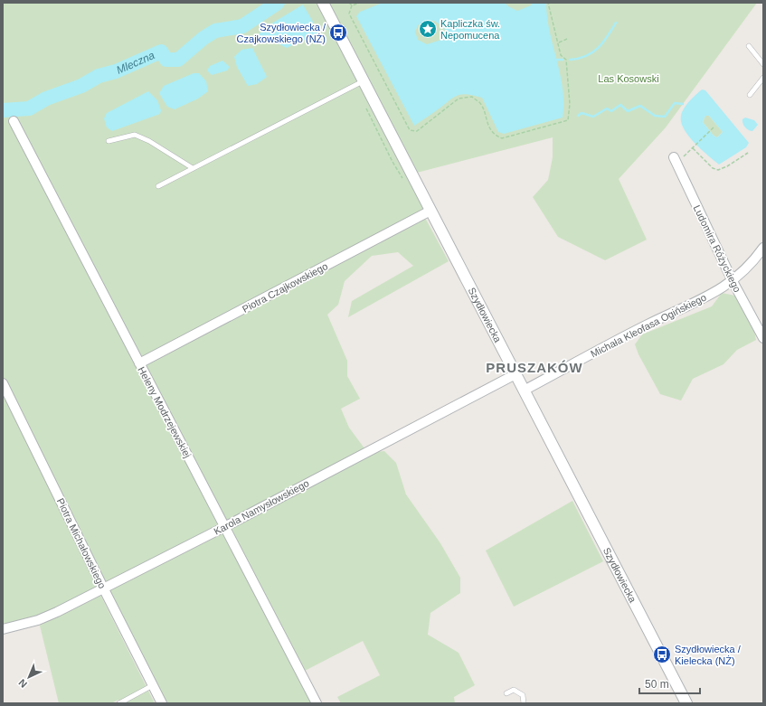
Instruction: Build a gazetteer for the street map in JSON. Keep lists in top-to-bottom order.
{
  "streets": {
    "street": [
      "Ludomira Różyckiego",
      "Piotra Czajkowskiego",
      "Szydłowiecka",
      "Michała Kleofasa Ogińskiego",
      "Heleny Modrzejewskiej",
      "Karola Namysłowskiego",
      "Piotra Michałowskiego"
    ]
  },
  "crossings": [
    ["Ludomira Różyckiego", "Michała Kleofasa Ogińskiego"],
    ["Piotra Czajkowskiego", "Szydłowiecka"],
    ["Piotra Czajkowskiego", "Heleny Modrzejewskiej"],
    ["Szydłowiecka", "Michała Kleofasa Ogińskiego"],
    ["Szydłowiecka", "Karola Namysłowskiego"],
    ["Heleny Modrzejewskiej", "Karola Namysłowskiego"],
    ["Karola Namysłowskiego", "Piotra Michałowskiego"]
  ],
  "districts": ["PRUSZAKÓW"],
  "water": ["Mleczna"],
  "parks": ["Las Kosowski"],
  "places": {
    "place": ["Kapliczka św. Nepomucena"],
    "bus stop": ["Szydłowiecka / Czajkowskiego (NŻ)", "Szydłowiecka / Kielecka (NŻ)"]
  },
  "scale_bar": "50 m",
  "north": "bottom left"
}
